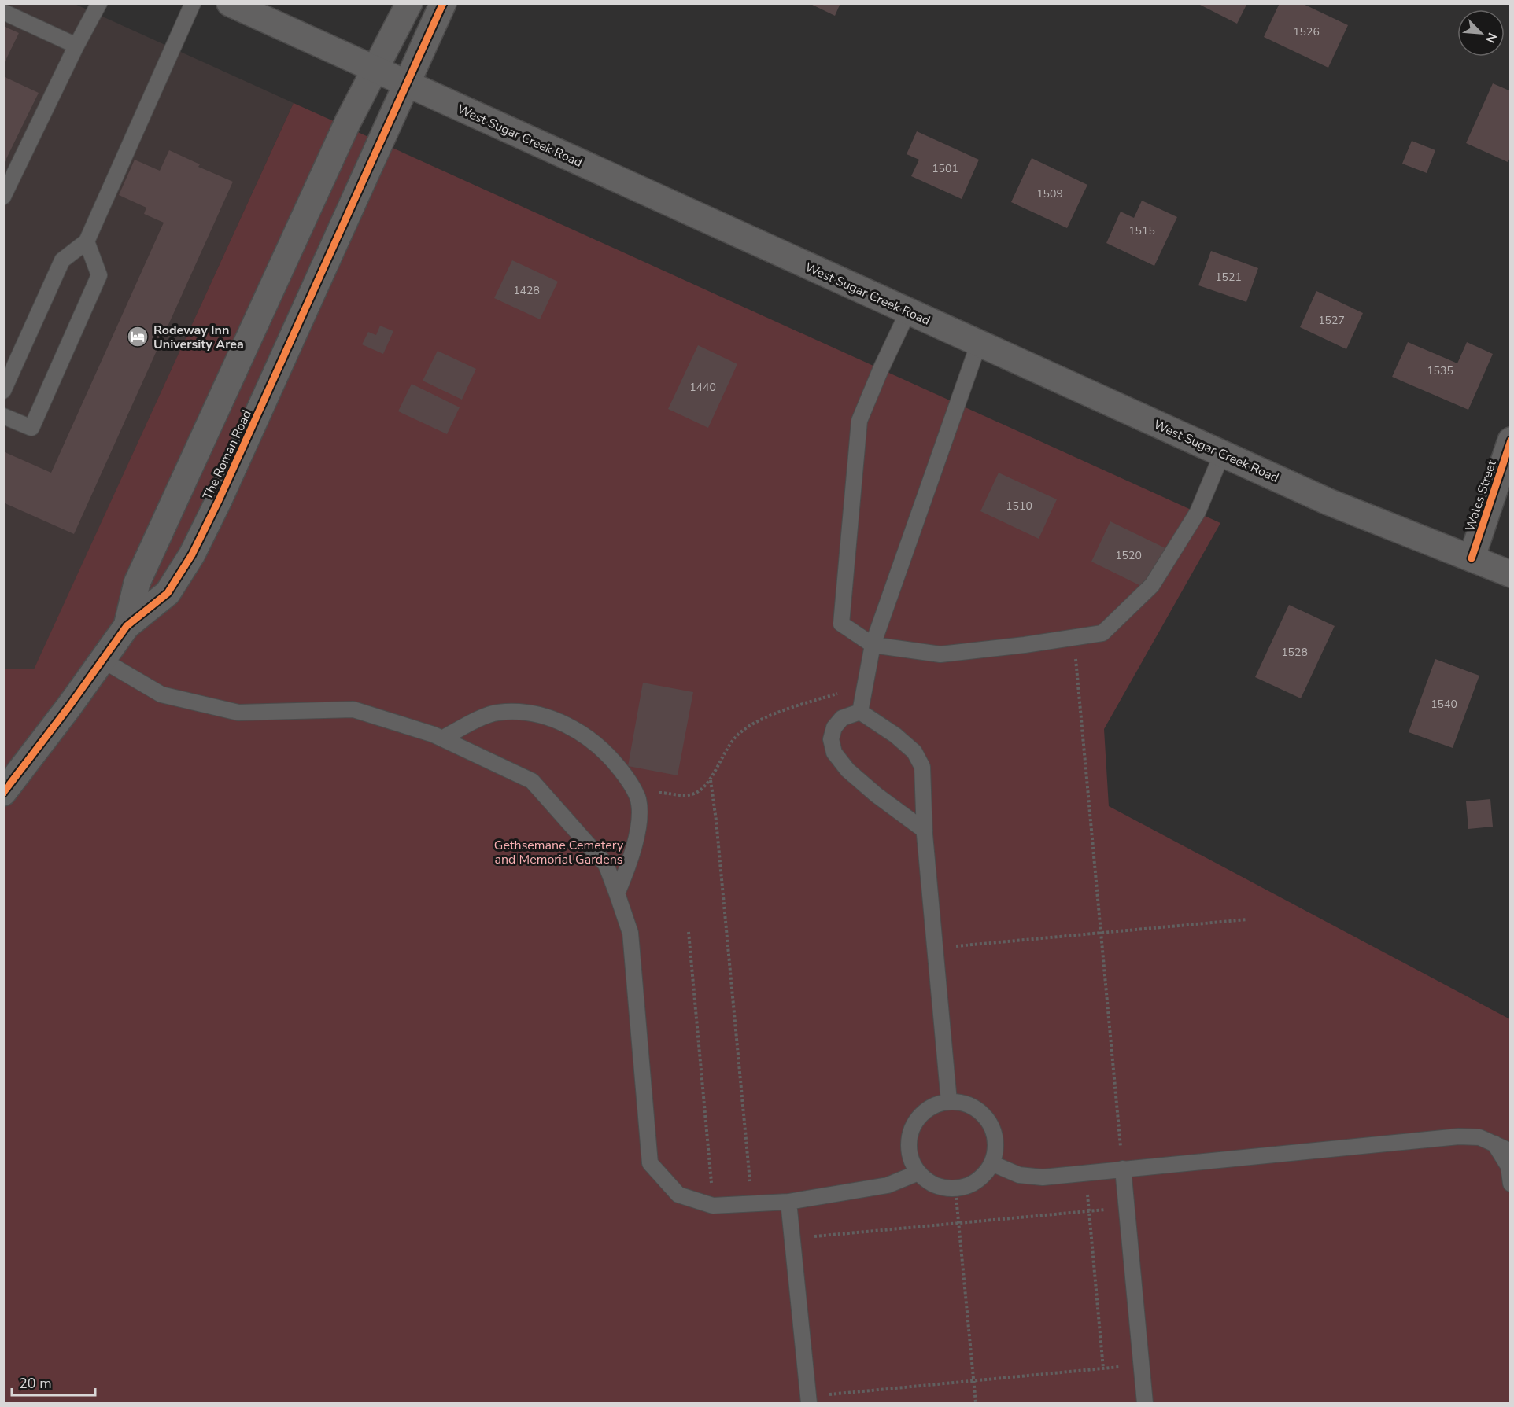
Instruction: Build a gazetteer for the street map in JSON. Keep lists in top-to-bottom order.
{
  "streets": {
    "street": ["West Sugar Creek Road", "The Roman Road", "Wales Street"]
  },
  "crossings": [
    ["West Sugar Creek Road", "The Roman Road"],
    ["West Sugar Creek Road", "Wales Street"]
  ],
  "parks": ["Gethsemane Cemetery and Memorial Gardens"],
  "places": {
    "hotel": ["Rodeway Inn University Area"]
  },
  "house_numbers": [
    "1526",
    "1501",
    "1509",
    "1515",
    "1521",
    "1428",
    "1527",
    "1535",
    "1440",
    "1510",
    "1520",
    "1528",
    "1540"
  ],
  "scale_bar": "20 m",
  "north": "bottom right"
}
